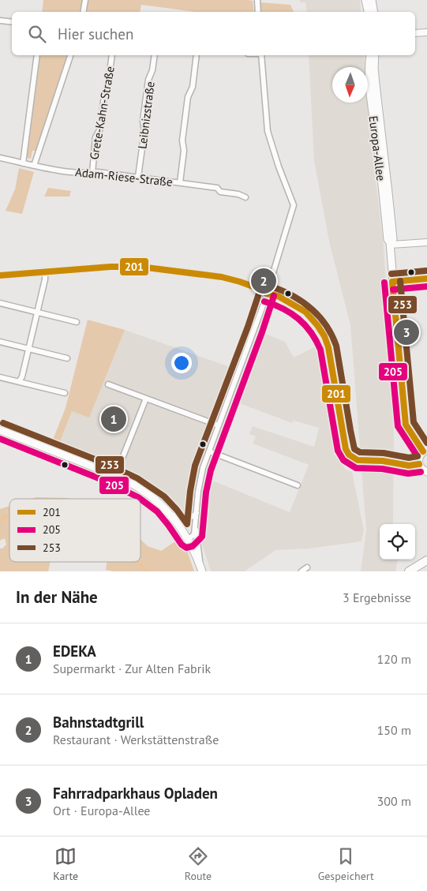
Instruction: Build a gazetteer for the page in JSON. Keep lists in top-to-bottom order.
{
  "streets": {
    "main road": ["Europa-Allee"],
    "street": ["Grete-Kahn-Straße", "Leibnizstraße", "Adam-Riese-Straße"]
  },
  "crossings": [
    ["Grete-Kahn-Straße", "Adam-Riese-Straße"],
    ["Leibnizstraße", "Adam-Riese-Straße"]
  ],
  "lines": ["transit line 201", "transit line 253", "transit line 205"],
  "legend": ["201", "205", "253"],
  "north": "bottom",
  "page": {
    "search": "Hier suchen",
    "pins": ["2", "3", "1"],
    "heading": ["In der Nähe", "3 Ergebnisse"],
    "list": [
      {
        "mark": "1",
        "name": "EDEKA",
        "note": "Supermarkt · Zur Alten Fabrik",
        "value": "120 m"
      },
      {
        "mark": "2",
        "name": "Bahnstadtgrill",
        "note": "Restaurant · Werkstättenstraße",
        "value": "150 m"
      },
      {
        "mark": "3",
        "name": "Fahrradparkhaus Opladen",
        "note": "Ort · Europa-Allee",
        "value": "300 m"
      }
    ],
    "nav": ["Karte", "Route", "Gespeichert"]
  }
}
